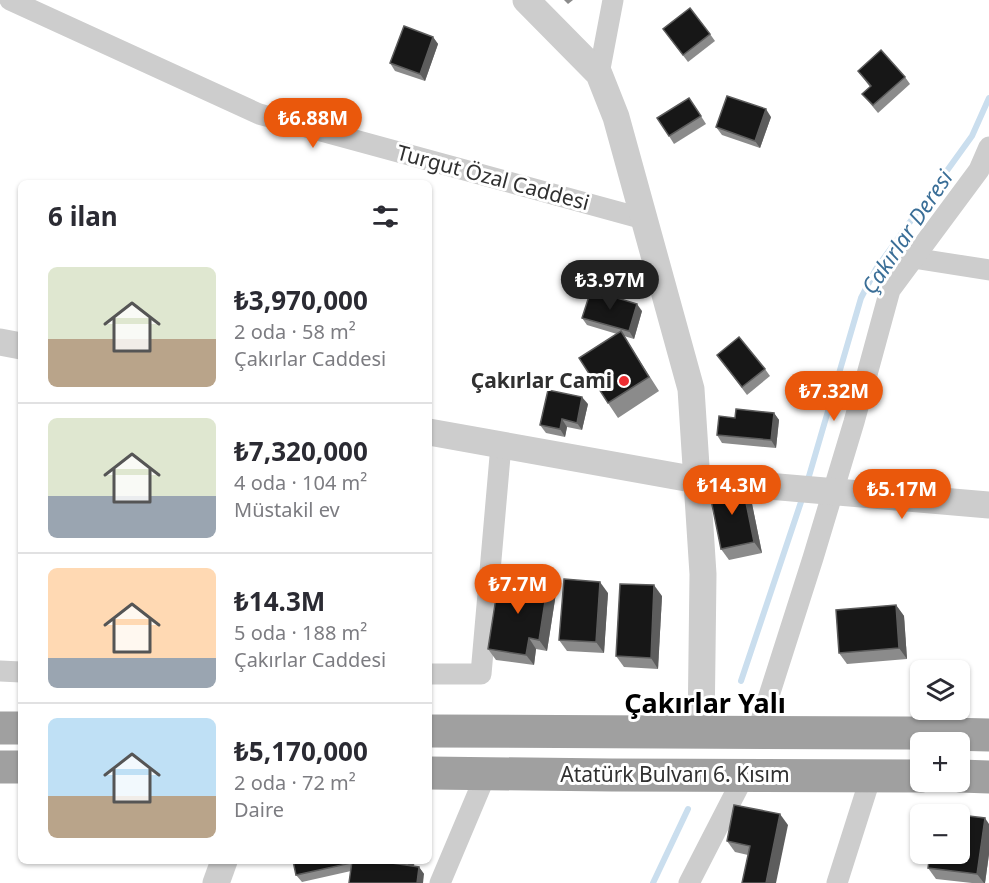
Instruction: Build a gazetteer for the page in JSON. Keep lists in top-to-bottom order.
{
  "streets": {
    "highway": ["Atatürk Bulvarı 6. Kısım"],
    "street": ["Turgut Özal Caddesi"]
  },
  "districts": ["Çakırlar Yalı"],
  "water": ["Çakırlar Deresi"],
  "places": ["Çakırlar Cami"],
  "page": {
    "price": [
      "₺6.88M",
      "₺3.97M",
      "₺7.32M",
      "₺14.3M",
      "₺5.17M",
      "₺7.7M"
    ],
    "heading": "6 ilan",
    "list": [
      {
        "name": "₺3,970,000",
        "note": "2 oda · 58 m² · Çakırlar Caddesi"
      },
      {
        "name": "₺7,320,000",
        "note": "4 oda · 104 m² · Müstakil ev"
      },
      {
        "name": "₺14.3M",
        "note": "5 oda · 188 m² · Çakırlar Caddesi"
      },
      {
        "name": "₺5,170,000",
        "note": "2 oda · 72 m² · Daire"
      }
    ],
    "map_buttons": ["+", "−"]
  }
}
